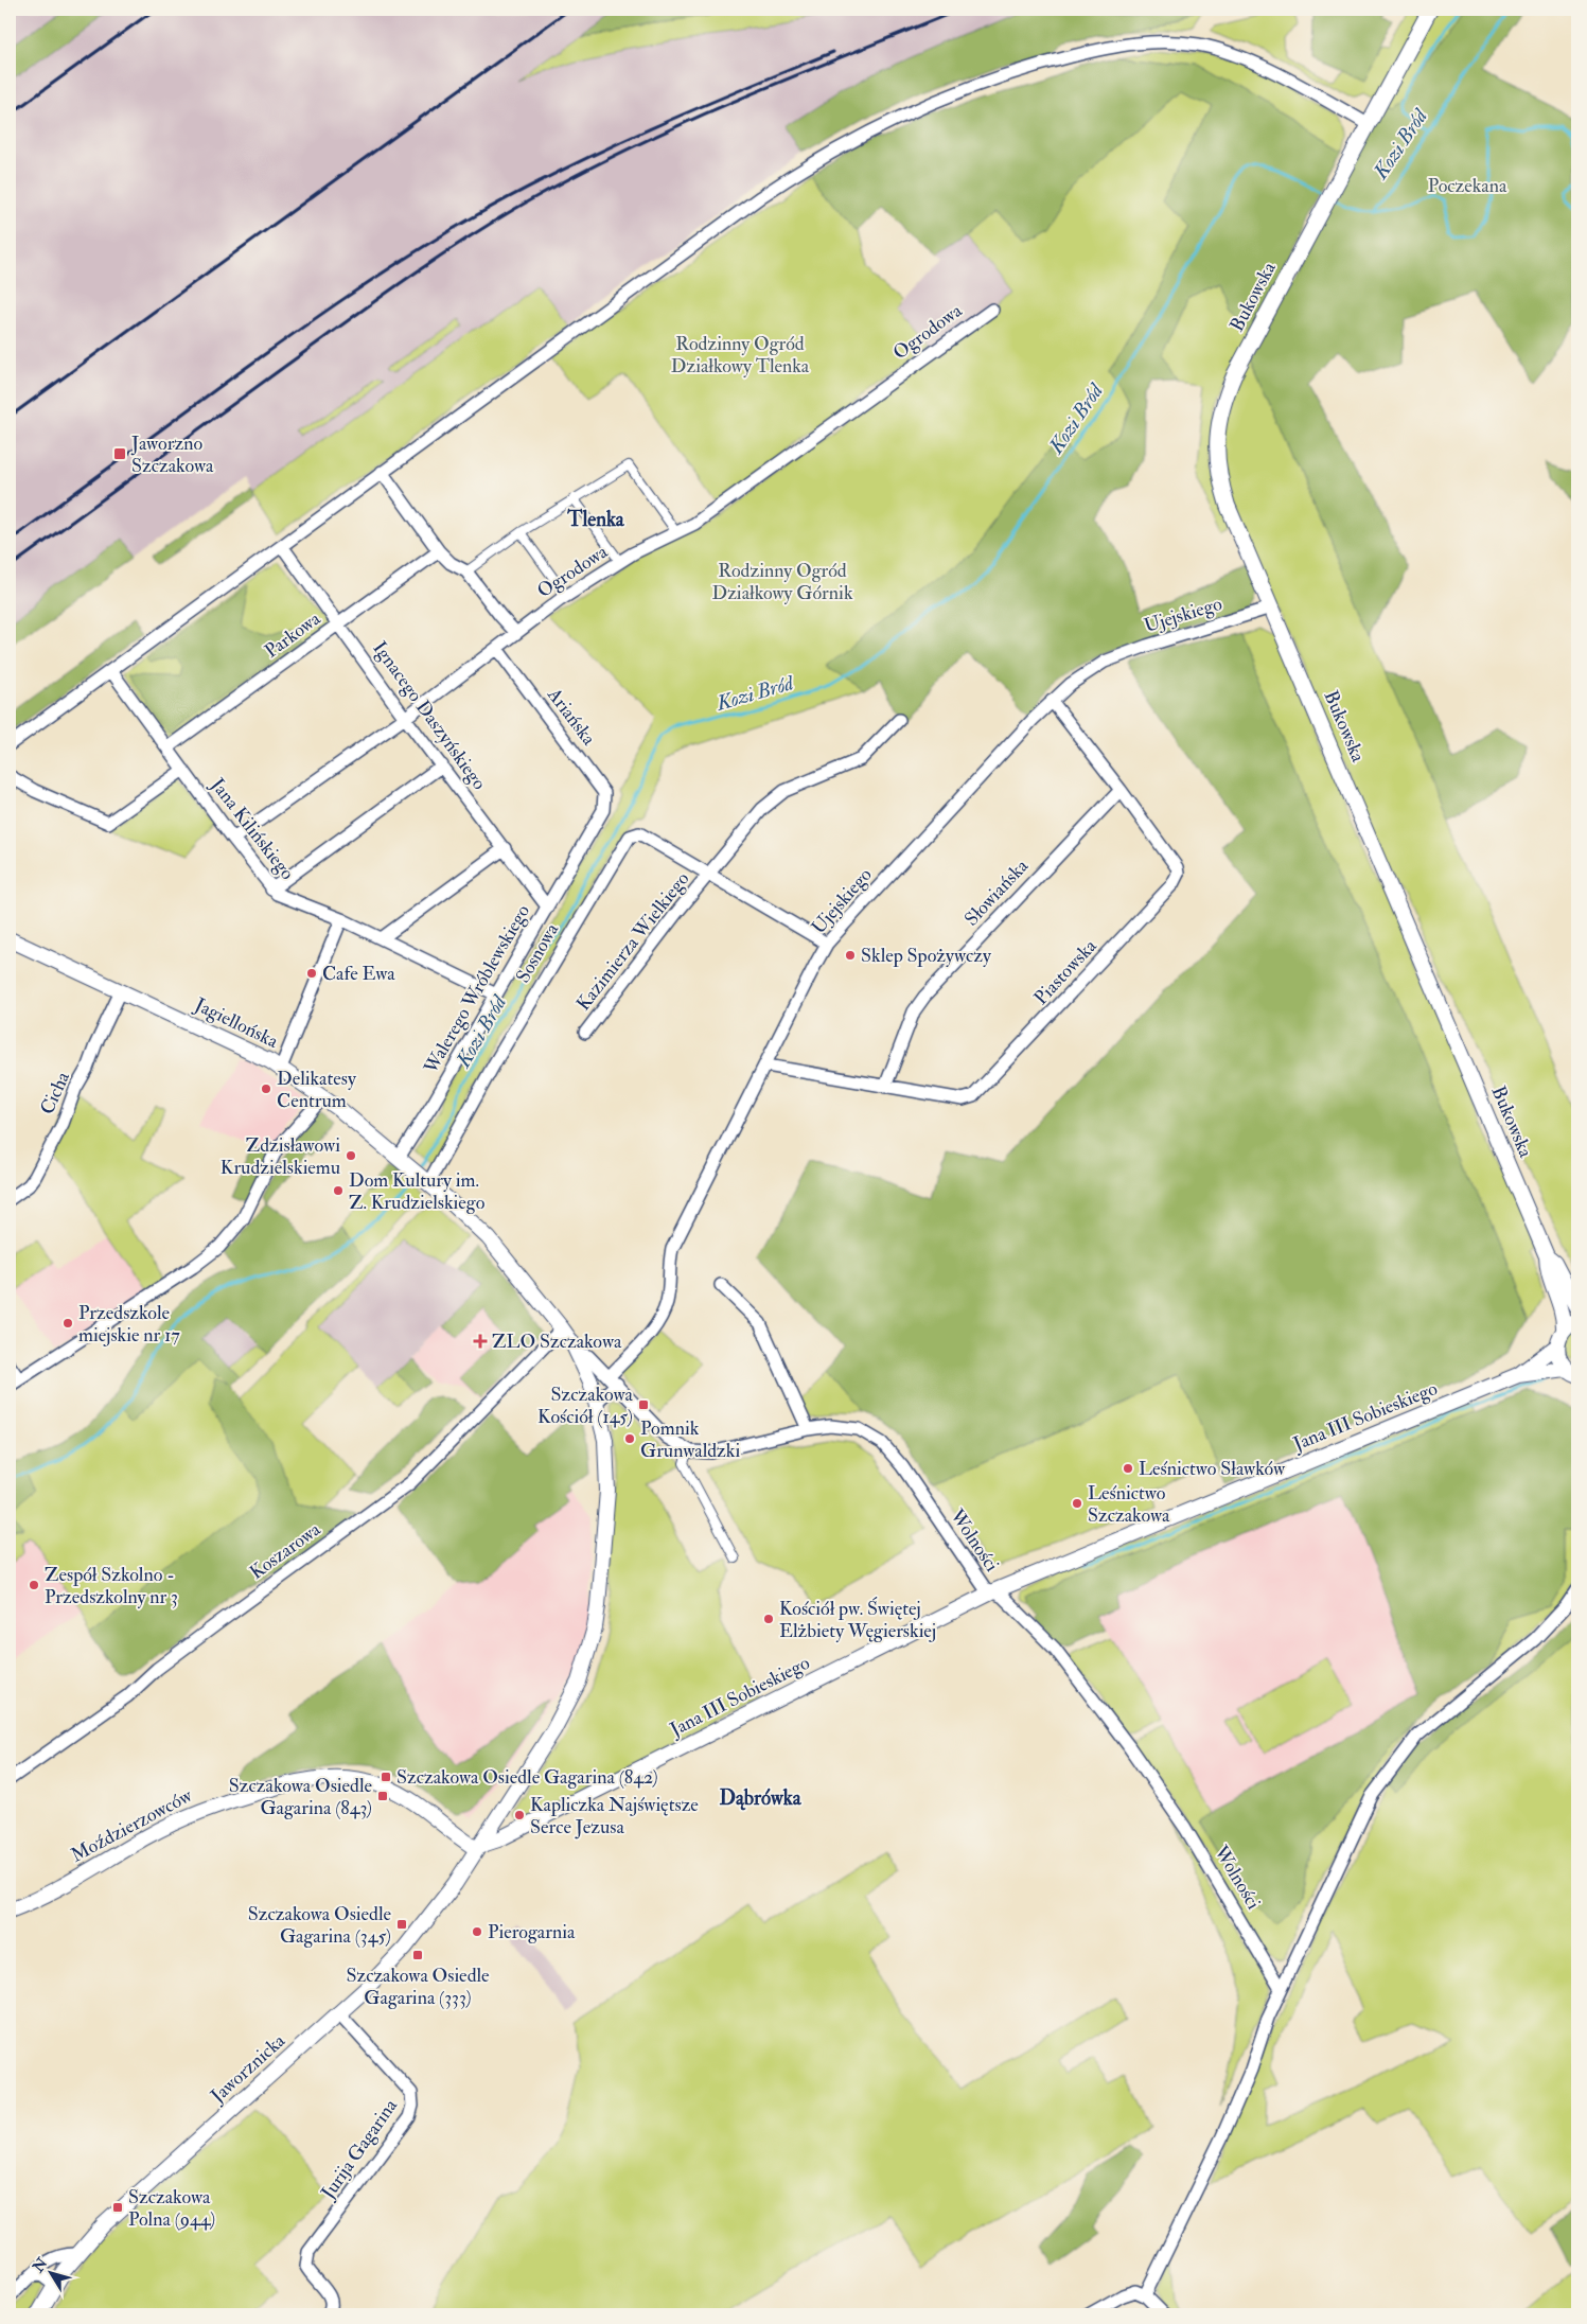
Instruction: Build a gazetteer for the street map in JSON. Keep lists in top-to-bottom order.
{
  "streets": {
    "street": [
      "Bukowska",
      "Ogrodowa",
      "Ujejskiego",
      "Parkowa",
      "Ignacego Daszyńskiego",
      "Ariańska",
      "Jana Kilińskiego",
      "Słowiańska",
      "Kazimierza Wielkiego",
      "Sosnowa",
      "Piastowska",
      "Walerego Wróblewskiego",
      "Jagiellońska",
      "Cicha",
      "Jana III Sobieskiego",
      "Wolności",
      "Koszarowa",
      "Moździerzowców",
      "Jaworznicka",
      "Jurija Gagarina"
    ]
  },
  "crossings": [
    ["Bukowska", "Ujejskiego"],
    ["Ogrodowa", "Ignacego Daszyńskiego"],
    ["Ogrodowa", "Ariańska"],
    ["Ogrodowa", "Jana Kilińskiego"],
    ["Ujejskiego", "Kazimierza Wielkiego"],
    ["Ujejskiego", "Piastowska"],
    ["Ujejskiego", "Jagiellońska"],
    ["Parkowa", "Ignacego Daszyńskiego"],
    ["Parkowa", "Jana Kilińskiego"],
    ["Ignacego Daszyńskiego", "Walerego Wróblewskiego"],
    ["Ariańska", "Walerego Wróblewskiego"],
    ["Jana Kilińskiego", "Walerego Wróblewskiego"],
    ["Słowiańska", "Piastowska"],
    ["Kazimierza Wielkiego", "Sosnowa"],
    ["Sosnowa", "Jagiellońska"],
    ["Walerego Wróblewskiego", "Jagiellońska"],
    ["Jagiellońska", "Cicha"],
    ["Jagiellońska", "Jana III Sobieskiego"],
    ["Jagiellońska", "Koszarowa"],
    ["Jagiellońska", "Moździerzowców"],
    ["Jagiellońska", "Jaworznicka"],
    ["Jana III Sobieskiego", "Wolności"],
    ["Jana III Sobieskiego", "Moździerzowców"],
    ["Jana III Sobieskiego", "Jaworznicka"],
    ["Moździerzowców", "Jaworznicka"],
    ["Jaworznicka", "Jurija Gagarina"]
  ],
  "districts": ["Tlenka", "Dąbrówka"],
  "water": ["Kozi Bród"],
  "parks": ["Poczekana", "Rodzinny Ogród Działkowy Tlenka", "Rodzinny Ogród Działkowy Górnik"],
  "places": {
    "transit": [
      "Jaworzno Szczakowa",
      "Szczakowa Kościół (145)",
      "Szczakowa Osiedle Gagarina (842)",
      "Szczakowa Osiedle Gagarina (843)",
      "Szczakowa Osiedle Gagarina (345)",
      "Szczakowa Osiedle Gagarina (333)",
      "Szczakowa Polna (944)"
    ],
    "other": [
      "Sklep Spożywczy",
      "Cafe Ewa",
      "Delikatesy Centrum",
      "Zdzisławowi Krudzielskiemu",
      "Dom Kultury im. Z. Krudzielskiego",
      "Przedszkole miejskie nr 17",
      "Pomnik Grunwaldzki",
      "Leśnictwo Sławków",
      "Leśnictwo Szczakowa",
      "Zespół Szkolno - Przedszkolny nr 3",
      "Kościół pw. Świętej Elżbiety Węgierskiej",
      "Kapliczka Najświętsze Serce Jezusa",
      "Pierogarnia"
    ],
    "health": ["ZLO Szczakowa"]
  },
  "north": "top left"
}
